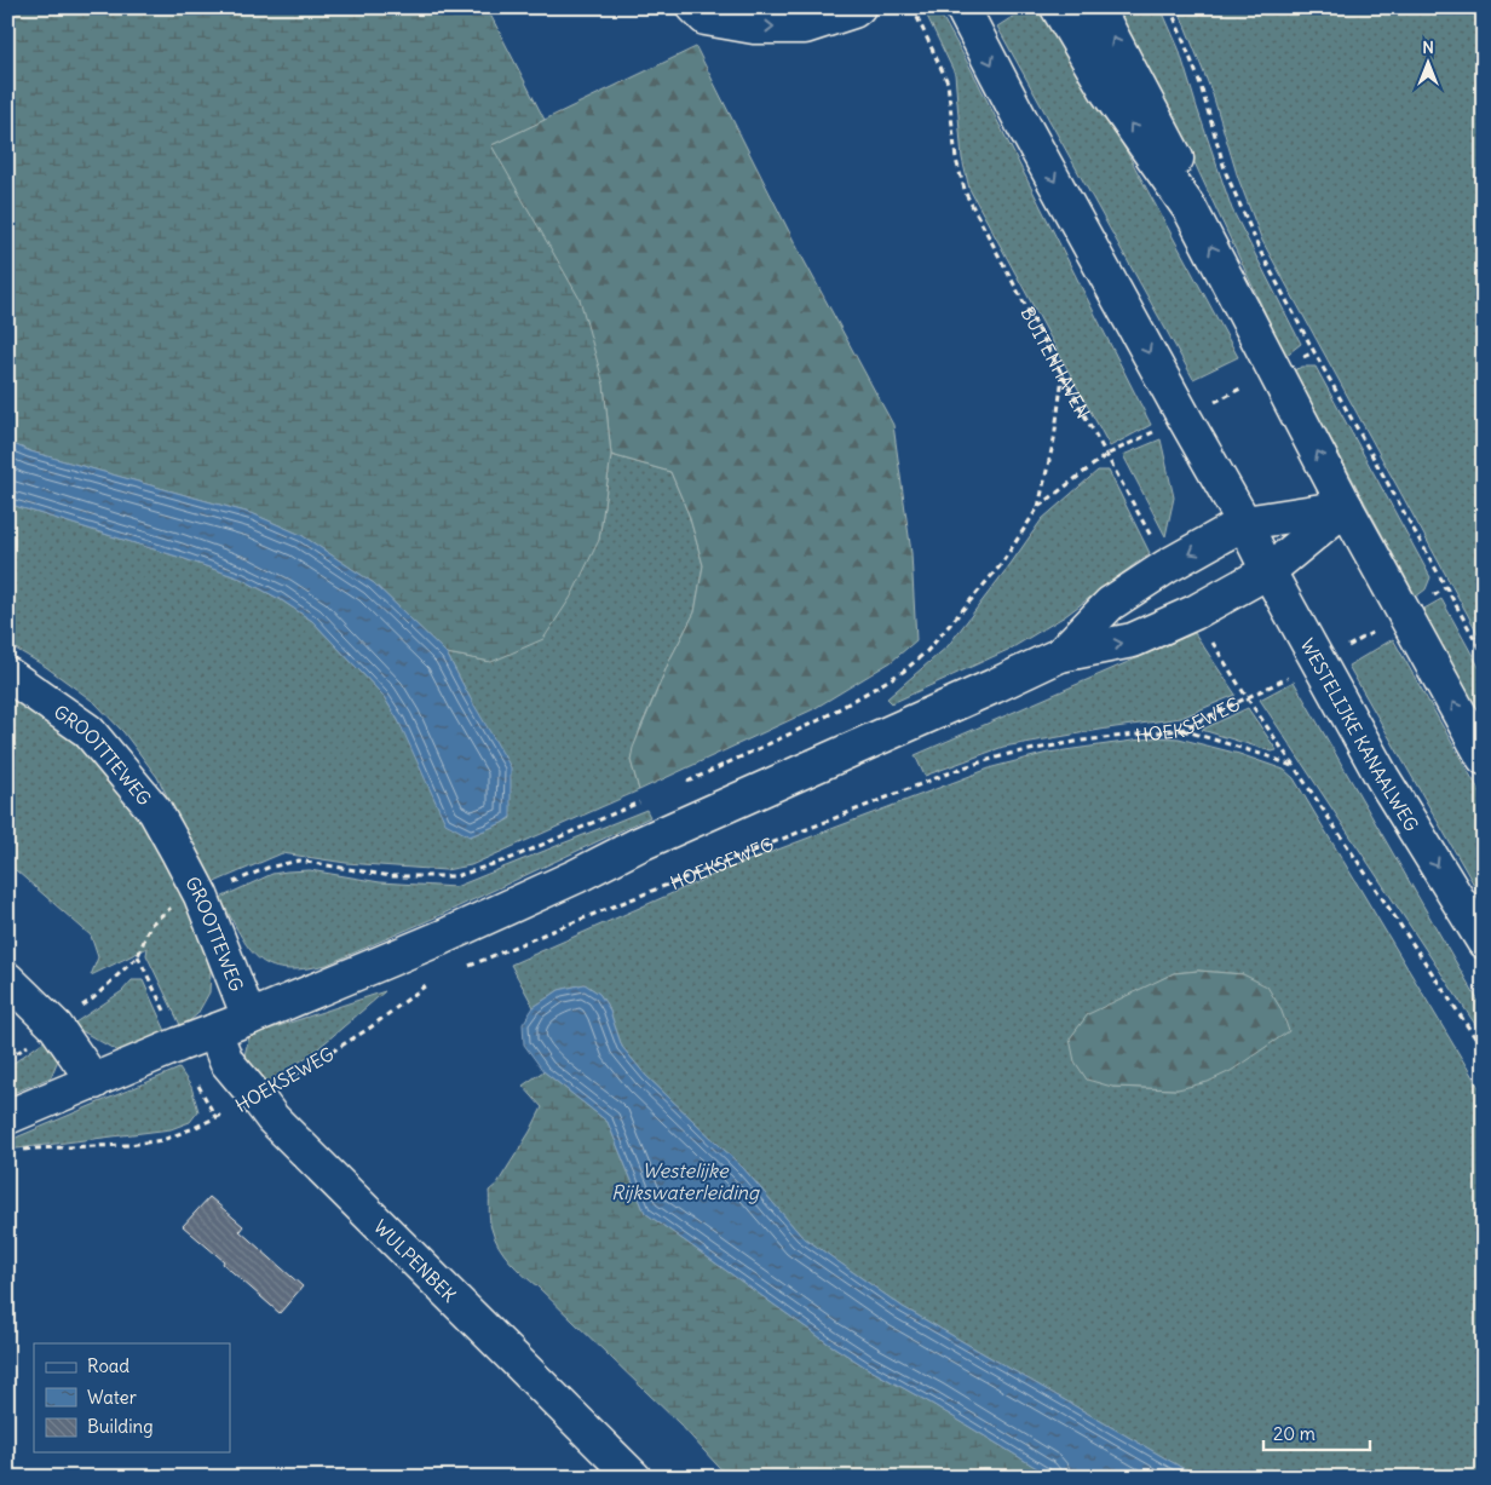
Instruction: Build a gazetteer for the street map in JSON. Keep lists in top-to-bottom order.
{
  "streets": {
    "main road": [
      "WESTELIJKE KANAALWEG",
      "GROOTTTEWEG",
      "GROOTTEWEG",
      "WULPENBEK"
    ],
    "path": ["BUITENHAVEN", "HOEKSEWEG"]
  },
  "crossings": [
    ["HOEKSEWEG", "WESTELIJKE KANAALWEG"],
    ["HOEKSEWEG", "WULPENBEK"],
    ["GROOTTTEWEG", "GROOTTEWEG"]
  ],
  "water": ["Westelijke Rijkswaterleiding"],
  "legend": ["Road", "Water", "Building"],
  "scale_bar": "20 m",
  "north": "top"
}
